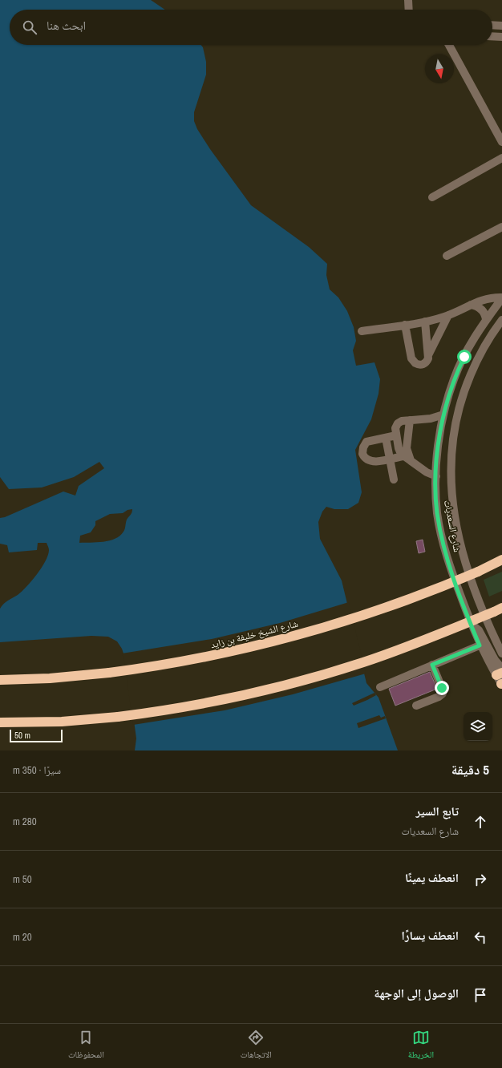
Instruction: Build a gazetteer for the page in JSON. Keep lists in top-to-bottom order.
{
  "streets": {
    "highway": ["شارع الشيخ خليفة بن زايد"],
    "street": ["شارع السعديات"]
  },
  "scale_bar": "50 m",
  "north": "bottom",
  "page": {
    "search": "ابحث هنا",
    "scale": "50 m",
    "heading": ["5 دقيقة", "سيرًا · 350 m"],
    "list": [
      ["تابع السير", "شارع السعديات", "280 m"],
      ["انعطف يمينًا", "50 m"],
      ["انعطف يسارًا", "20 m"],
      "الوصول إلى الوجهة"
    ],
    "nav": ["الخريطة", "الاتجاهات", "المحفوظات"]
  }
}
